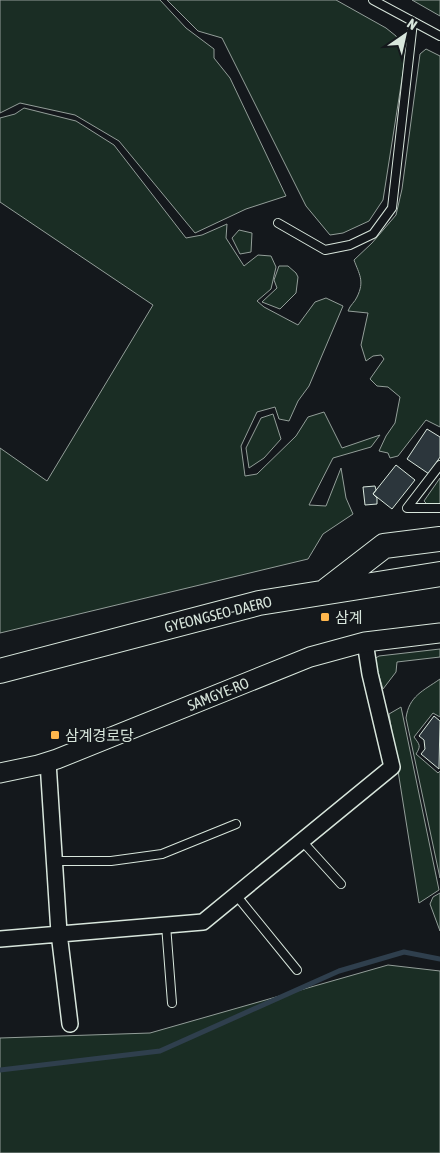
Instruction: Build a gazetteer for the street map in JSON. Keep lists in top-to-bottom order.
{
  "streets": {
    "main road": ["GYEONGSEO-DAERO"],
    "street": ["SAMGYE-RO"]
  },
  "places": {
    "transit": ["삼계", "삼계경로당"]
  },
  "north": "top right"
}
